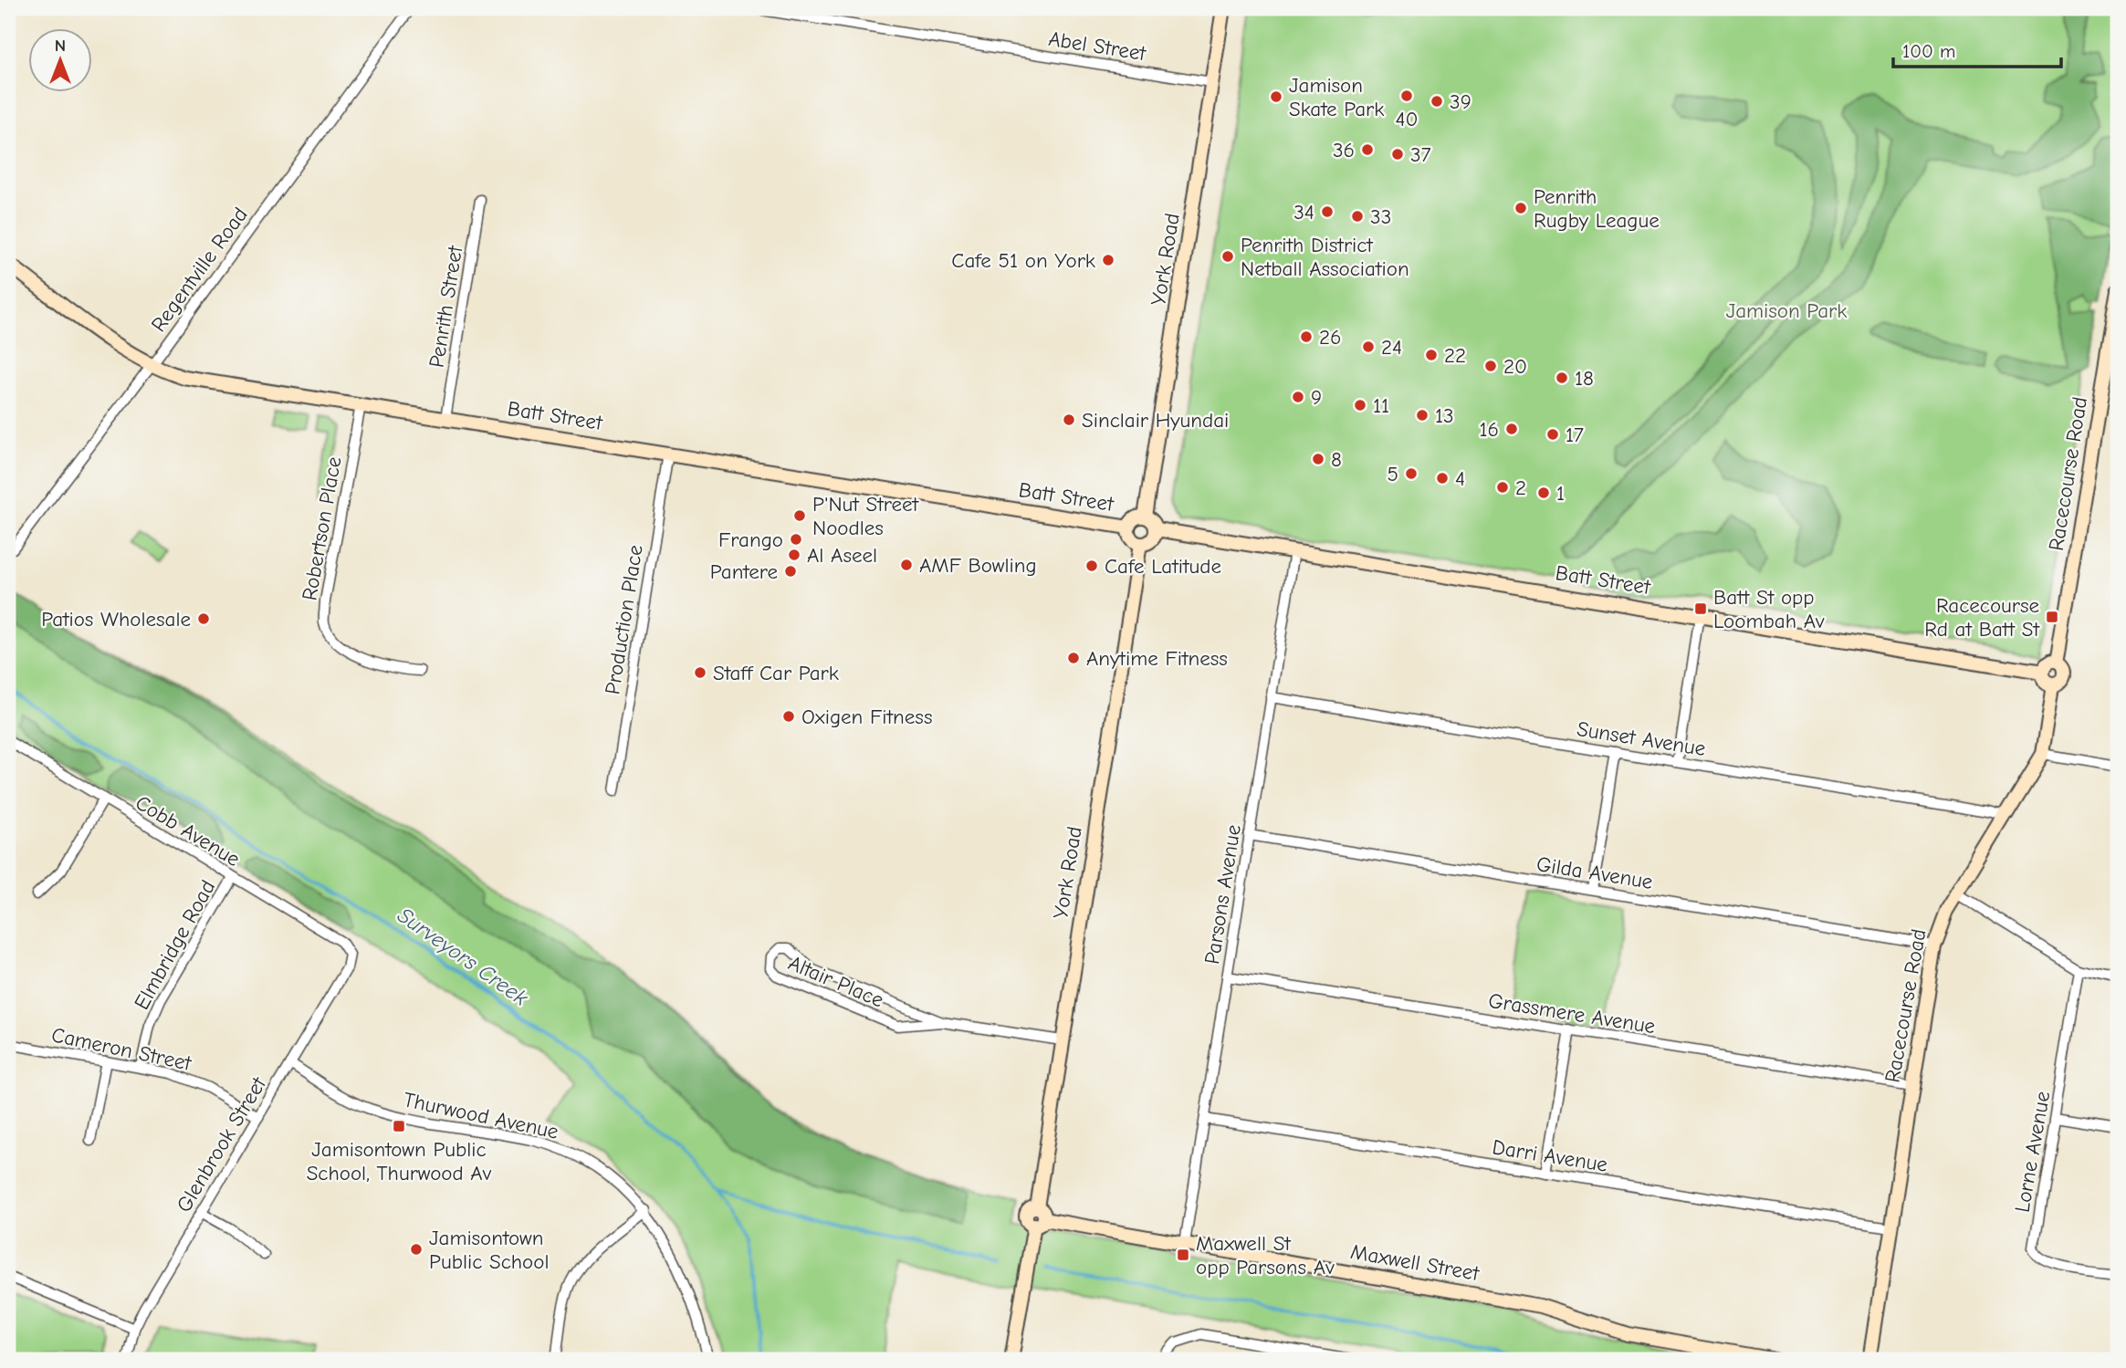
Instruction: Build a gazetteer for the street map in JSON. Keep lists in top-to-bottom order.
{
  "streets": {
    "street": [
      "Abel Street",
      "York Road",
      "Regentville Road",
      "Penrith Street",
      "Batt Street",
      "Racecourse Road",
      "Robertson Place",
      "Production Place",
      "Sunset Avenue",
      "Cobb Avenue",
      "Gilda Avenue",
      "Parsons Avenue",
      "Elmbridge Road",
      "Altair Place",
      "Grassmere Avenue",
      "Cameron Street",
      "Thurwood Avenue",
      "Glenbrook Street",
      "Lorne Avenue",
      "Darri Avenue",
      "Maxwell Street"
    ]
  },
  "crossings": [
    ["Abel Street", "York Road"],
    ["York Road", "Batt Street"],
    ["York Road", "Altair Place"],
    ["York Road", "Maxwell Street"],
    ["Regentville Road", "Batt Street"],
    ["Penrith Street", "Batt Street"],
    ["Batt Street", "Racecourse Road"],
    ["Batt Street", "Robertson Place"],
    ["Batt Street", "Production Place"],
    ["Batt Street", "Parsons Avenue"],
    ["Racecourse Road", "Sunset Avenue"],
    ["Racecourse Road", "Gilda Avenue"],
    ["Racecourse Road", "Grassmere Avenue"],
    ["Racecourse Road", "Darri Avenue"],
    ["Sunset Avenue", "Parsons Avenue"],
    ["Cobb Avenue", "Elmbridge Road"],
    ["Cobb Avenue", "Glenbrook Street"],
    ["Gilda Avenue", "Parsons Avenue"],
    ["Parsons Avenue", "Grassmere Avenue"],
    ["Parsons Avenue", "Darri Avenue"],
    ["Parsons Avenue", "Maxwell Street"],
    ["Elmbridge Road", "Cameron Street"],
    ["Cameron Street", "Glenbrook Street"],
    ["Thurwood Avenue", "Glenbrook Street"]
  ],
  "water": ["Surveyors Creek"],
  "parks": ["Jamison Park"],
  "places": {
    "other": [
      "40",
      "Jamison Skate Park",
      "39",
      "36",
      "37",
      "Penrith Rugby League",
      "34",
      "33",
      "Penrith District Netball Association",
      "Cafe 51 on York",
      "26",
      "24",
      "22",
      "20",
      "18",
      "9",
      "11",
      "13",
      "Sinclair Hyundai",
      "16",
      "17",
      "8",
      "5",
      "4",
      "2",
      "1",
      "P'Nut Street Noodles",
      "Frango",
      "Al Aseel",
      "AMF Bowling",
      "Cafe Latitude",
      "Pantere",
      "Patios Wholesale",
      "Anytime Fitness",
      "Staff Car Park",
      "Oxigen Fitness",
      "Jamisontown Public School"
    ],
    "transit": [
      "Batt St opp Loombah Av",
      "Racecourse Rd at Batt St",
      "Jamisontown Public School, Thurwood Av",
      "Maxwell St opp Parsons Av"
    ]
  },
  "scale_bar": "100 m",
  "north": "top"
}
